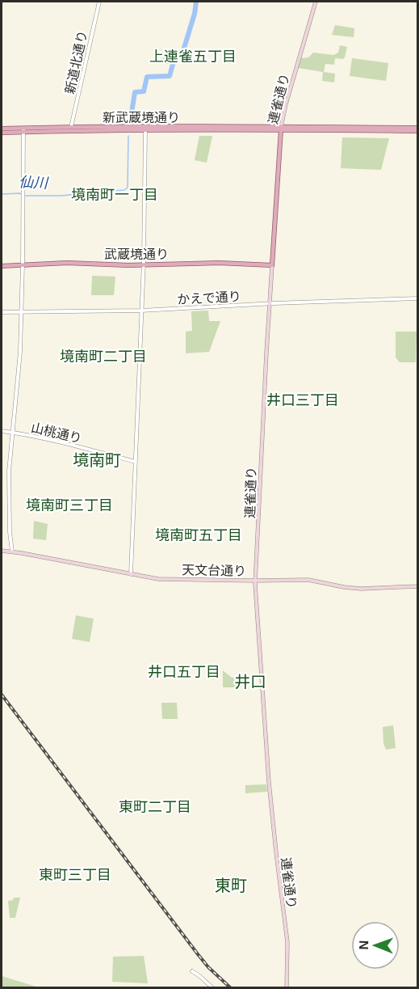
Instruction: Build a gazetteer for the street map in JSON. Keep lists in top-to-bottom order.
{
  "streets": {
    "main road": [
      "連雀通り",
      "新武蔵境通り",
      "武蔵境通り",
      "天文台通り"
    ],
    "street": ["新道北通り", "かえで通り", "山桃通り"]
  },
  "crossings": [
    ["新道北通り", "新武蔵境通り"],
    ["連雀通り", "新武蔵境通り"],
    ["連雀通り", "武蔵境通り"],
    ["連雀通り", "かえで通り"],
    ["連雀通り", "天文台通り"]
  ],
  "districts": [
    "上連雀五丁目",
    "境南町一丁目",
    "境南町二丁目",
    "井口三丁目",
    "境南町",
    "境南町三丁目",
    "境南町五丁目",
    "井口五丁目",
    "井口",
    "東町二丁目",
    "東町三丁目",
    "東町"
  ],
  "water": ["仙川"],
  "north": "left"
}
